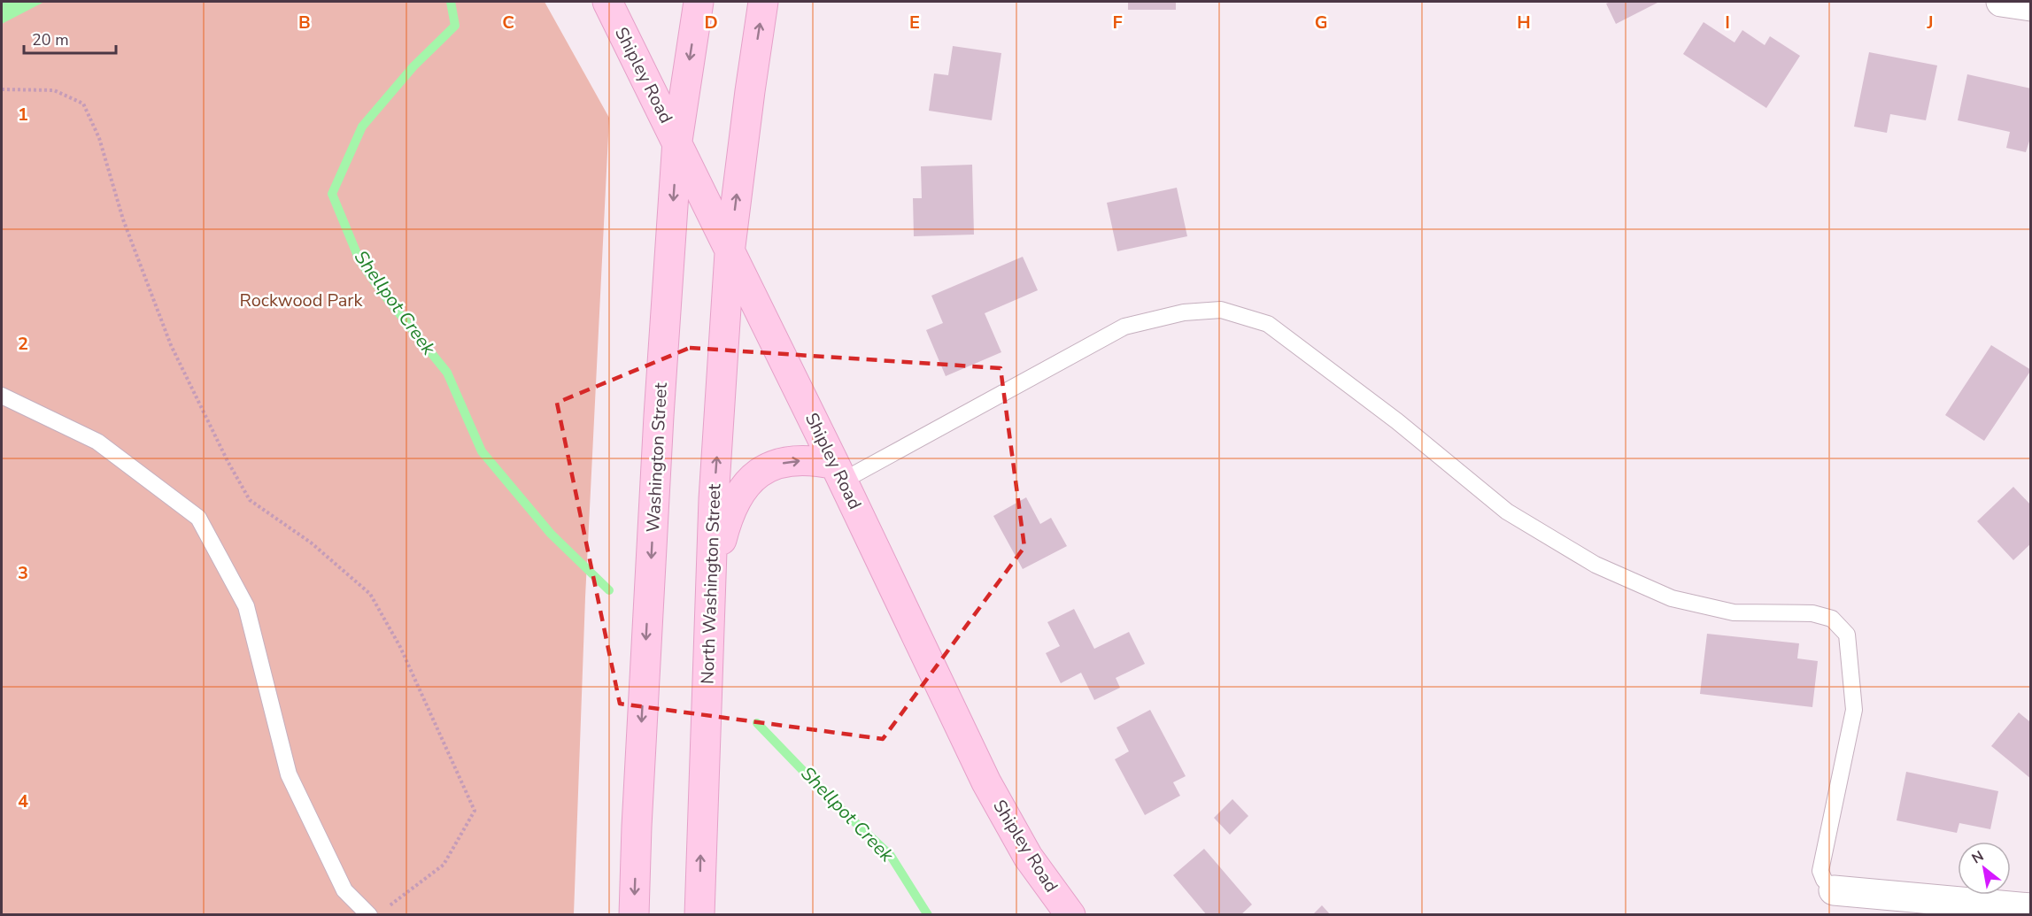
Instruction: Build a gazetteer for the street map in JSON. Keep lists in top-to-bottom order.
{
  "streets": {
    "main road": ["Shipley Road", "Washington Street", "North Washington Street"]
  },
  "crossings": [
    ["Shipley Road", "Washington Street"],
    ["Shipley Road", "North Washington Street"]
  ],
  "one_way": ["Washington Street", "North Washington Street"],
  "water": ["Shellpot Creek"],
  "parks": ["Rockwood Park"],
  "scale_bar": "20 m",
  "north": "top left",
  "grid": {
    "columns": [
      "B",
      "C",
      "D",
      "E",
      "F",
      "G",
      "H",
      "I",
      "J"
    ],
    "rows": [
      "1",
      "2",
      "3",
      "4"
    ]
  }
}
